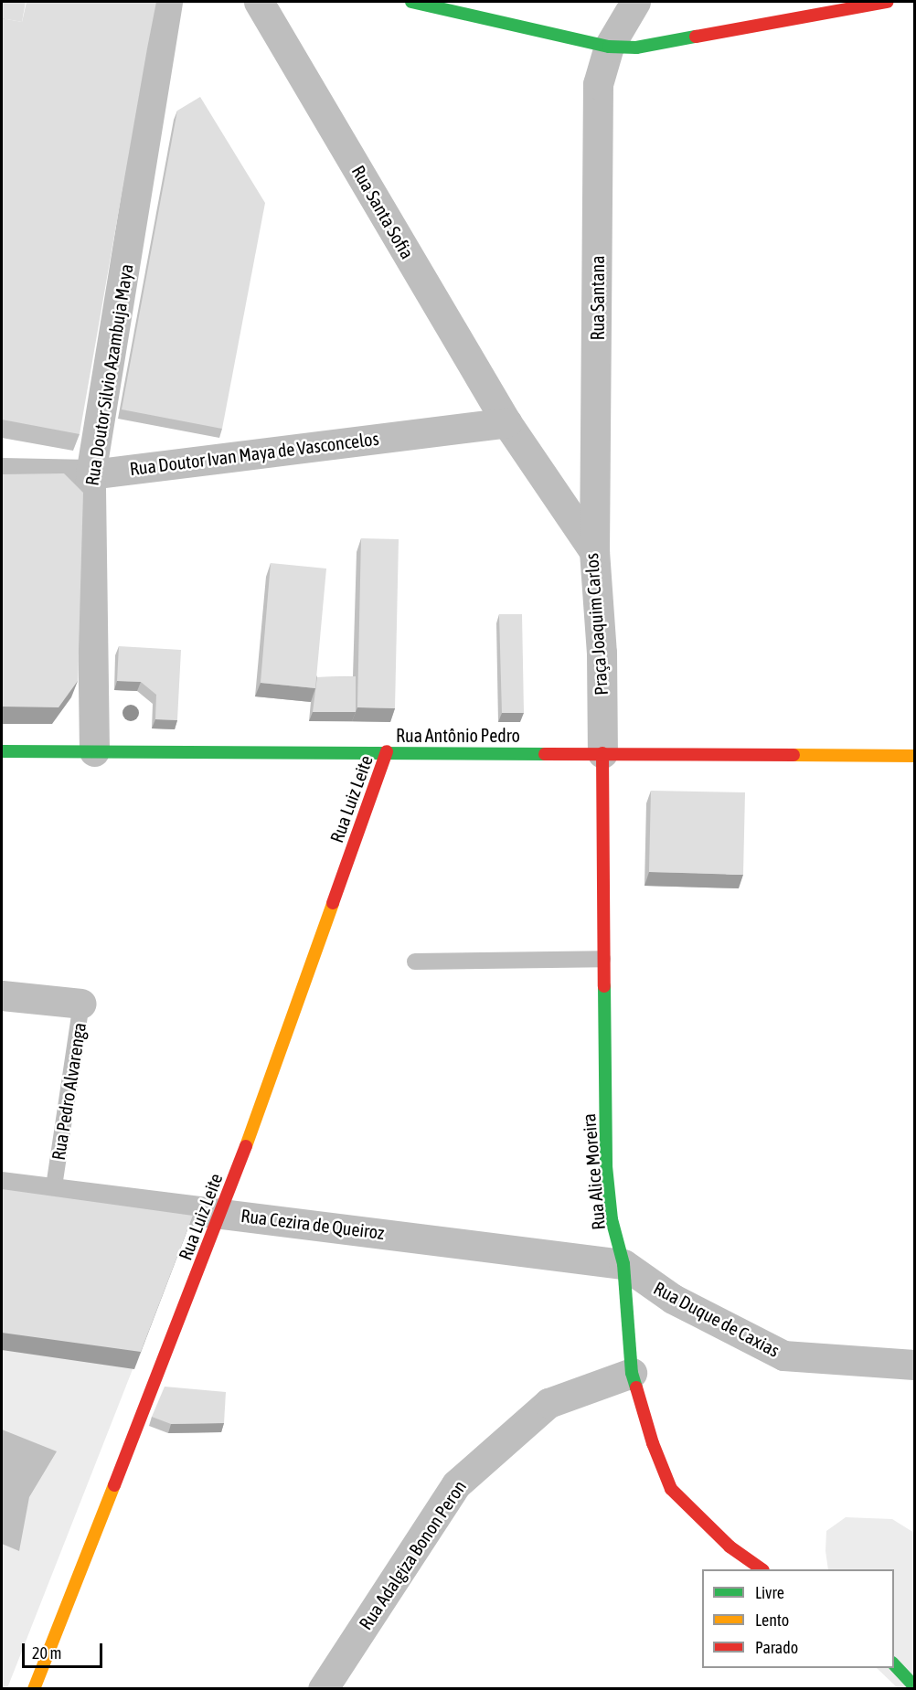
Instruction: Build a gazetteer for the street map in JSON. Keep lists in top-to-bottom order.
{
  "streets": {
    "street": [
      "Rua Santa Sofia",
      "Rua Santana",
      "Rua Doutor Silvio Azambuja Maya",
      "Rua Doutor Ivan Maya de Vasconcelos",
      "Praça Joaquim Carlos",
      "Rua Antônio Pedro",
      "Rua Luiz Leite",
      "Rua Pedro Alvarenga",
      "Rua Alice Moreira",
      "Rua Cezira de Queiroz",
      "Rua Duque de Caxias",
      "Rua Adalgiza Bonon Peron"
    ]
  },
  "crossings": [
    ["Rua Santa Sofia", "Rua Doutor Ivan Maya de Vasconcelos"],
    ["Rua Santa Sofia", "Praça Joaquim Carlos"],
    ["Rua Santana", "Praça Joaquim Carlos"],
    ["Rua Doutor Silvio Azambuja Maya", "Rua Doutor Ivan Maya de Vasconcelos"],
    ["Rua Doutor Silvio Azambuja Maya", "Rua Antônio Pedro"],
    ["Rua Doutor Ivan Maya de Vasconcelos", "Praça Joaquim Carlos"],
    ["Praça Joaquim Carlos", "Rua Antônio Pedro"],
    ["Praça Joaquim Carlos", "Rua Alice Moreira"],
    ["Rua Antônio Pedro", "Rua Luiz Leite"],
    ["Rua Antônio Pedro", "Rua Alice Moreira"],
    ["Rua Luiz Leite", "Rua Cezira de Queiroz"],
    ["Rua Pedro Alvarenga", "Rua Cezira de Queiroz"],
    ["Rua Alice Moreira", "Rua Cezira de Queiroz"],
    ["Rua Alice Moreira", "Rua Duque de Caxias"],
    ["Rua Alice Moreira", "Rua Adalgiza Bonon Peron"],
    ["Rua Cezira de Queiroz", "Rua Duque de Caxias"]
  ],
  "legend": ["Livre", "Lento", "Parado"],
  "scale_bar": "20 m"
}
